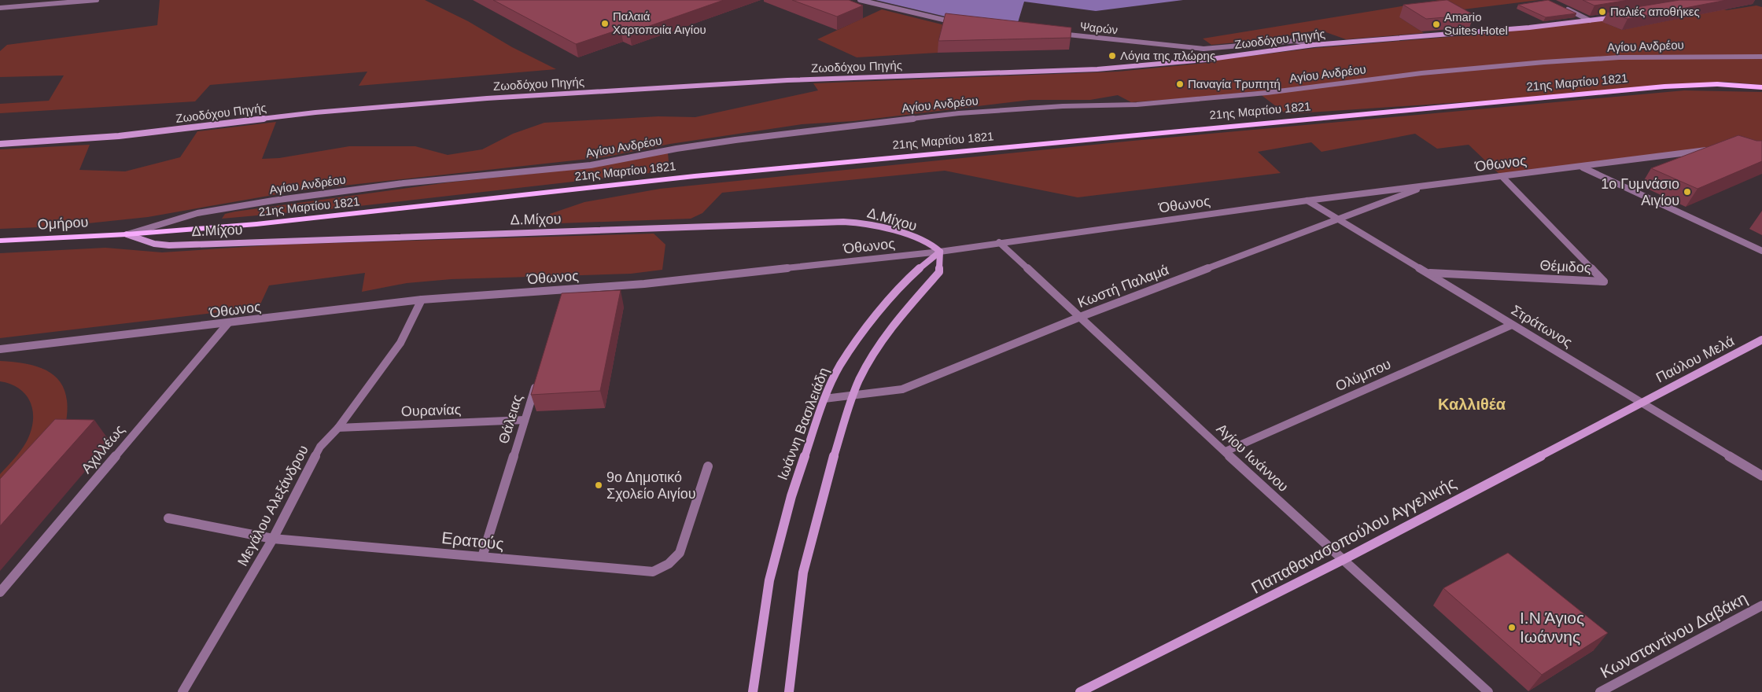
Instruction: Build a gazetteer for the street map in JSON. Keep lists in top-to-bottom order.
{
  "streets": {
    "main road": ["21ης Μαρτίου 1821", "Ομήρου"],
    "street": [
      "Ψαρών",
      "Ζωοδόχου Πηγής",
      "Αγίου Ανδρέου",
      "Όθωνος",
      "Δ.Μίχου",
      "Θέμιδος",
      "Κωστή Παλαμά",
      "Στράτωνος",
      "Παύλου Μελά",
      "Ολύμπου",
      "Ουρανίας",
      "Θάλειας",
      "Ιωάννη Βασιλειάδη",
      "Αχιλλέως",
      "Αγίου Ιωάννου",
      "Μεγάλου Αλεξάνδρου",
      "Παπαθανασοπούλου Αγγελικής",
      "Ερατούς",
      "Κωνσταντίνου Δαβάκη"
    ]
  },
  "crossings": [
    ["Ψαρών", "Ζωοδόχου Πηγής"],
    ["Αγίου Ανδρέου", "21ης Μαρτίου 1821"],
    ["Αγίου Ανδρέου", "Δ.Μίχου"],
    ["Αγίου Ανδρέου", "Ομήρου"],
    ["21ης Μαρτίου 1821", "Δ.Μίχου"],
    ["21ης Μαρτίου 1821", "Ομήρου"],
    ["Όθωνος", "Δ.Μίχου"],
    ["Όθωνος", "Θέμιδος"],
    ["Όθωνος", "Κωστή Παλαμά"],
    ["Όθωνος", "Στράτωνος"],
    ["Όθωνος", "Ιωάννη Βασιλειάδη"],
    ["Όθωνος", "Αχιλλέως"],
    ["Όθωνος", "Αγίου Ιωάννου"],
    ["Όθωνος", "Μεγάλου Αλεξάνδρου"],
    ["Δ.Μίχου", "Ομήρου"],
    ["Δ.Μίχου", "Ιωάννη Βασιλειάδη"],
    ["Θέμιδος", "Στράτωνος"],
    ["Κωστή Παλαμά", "Στράτωνος"],
    ["Κωστή Παλαμά", "Ιωάννη Βασιλειάδη"],
    ["Κωστή Παλαμά", "Αγίου Ιωάννου"],
    ["Στράτωνος", "Παύλου Μελά"],
    ["Στράτωνος", "Ολύμπου"],
    ["Στράτωνος", "Παπαθανασοπούλου Αγγελικής"],
    ["Παύλου Μελά", "Παπαθανασοπούλου Αγγελικής"],
    ["Ολύμπου", "Αγίου Ιωάννου"],
    ["Ουρανίας", "Θάλειας"],
    ["Ουρανίας", "Μεγάλου Αλεξάνδρου"],
    ["Θάλειας", "Ερατούς"],
    ["Αγίου Ιωάννου", "Παπαθανασοπούλου Αγγελικής"],
    ["Μεγάλου Αλεξάνδρου", "Ερατούς"]
  ],
  "districts": ["Καλλιθέα"],
  "places": [
    "Παλιές αποθήκες",
    "Παλαιά Χαρτοποιία Αιγίου",
    "Amario Suites Hotel",
    "Λόγια της πλώρης",
    "Παναγία Τρυπητή",
    "1ο Γυμνάσιο Αιγίου",
    "9ο Δημοτικό Σχολείο Αιγίου",
    "Ι.Ν Άγιος Ιωάννης"
  ]
}
